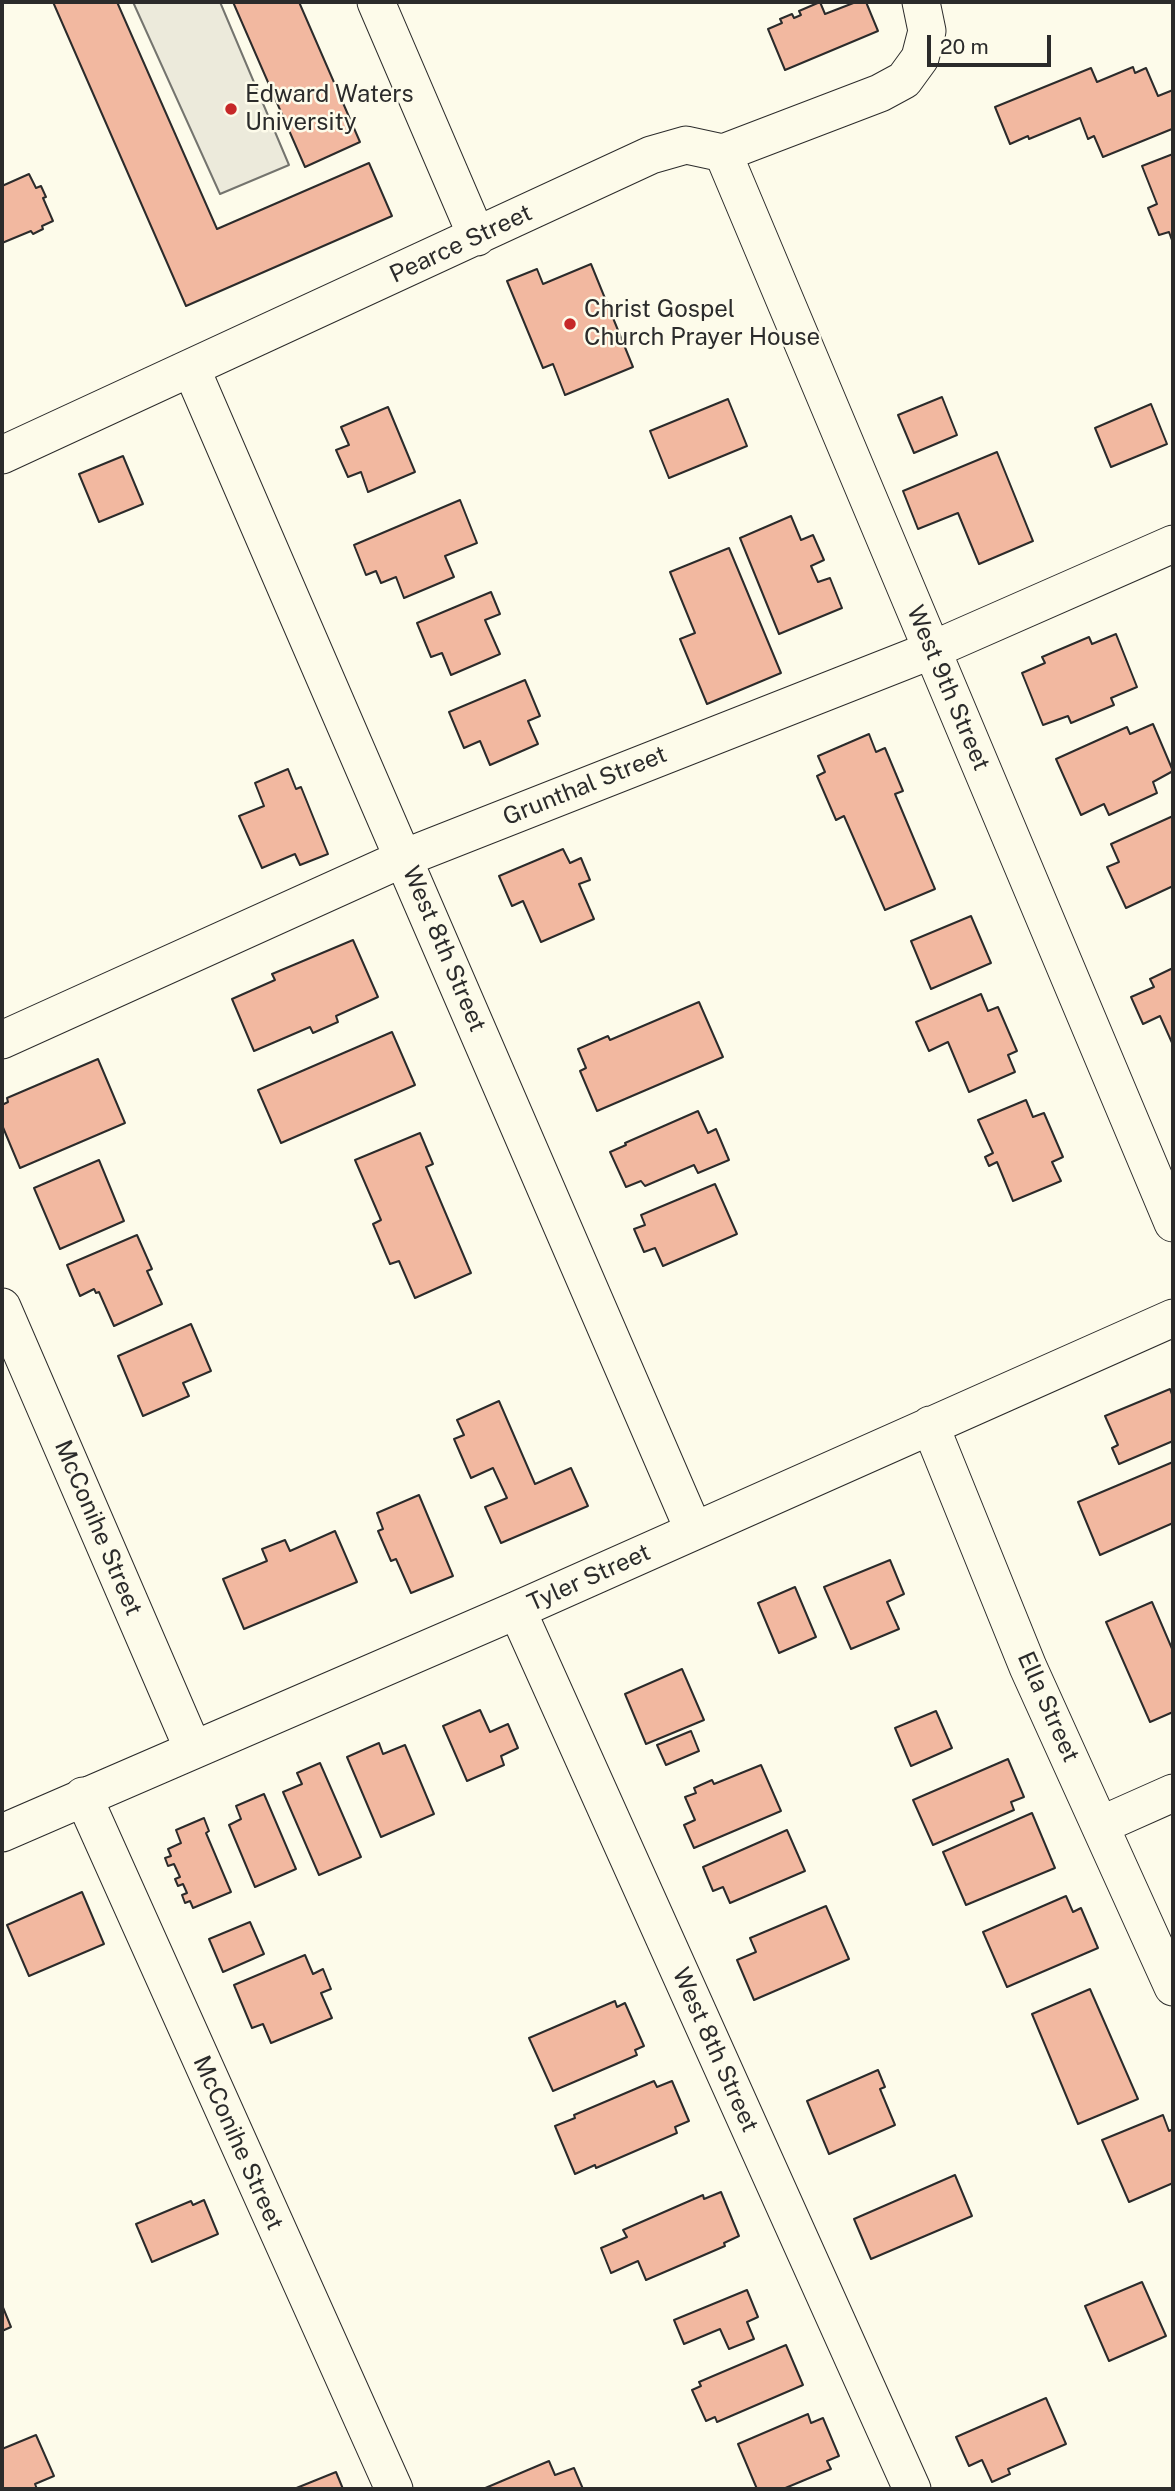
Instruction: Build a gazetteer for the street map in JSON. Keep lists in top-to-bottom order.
{
  "streets": {
    "street": [
      "Pearce Street",
      "West 9th Street",
      "Grunthal Street",
      "West 8th Street",
      "McConihe Street",
      "Tyler Street",
      "Ella Street"
    ]
  },
  "crossings": [
    ["Pearce Street", "West 9th Street"],
    ["Pearce Street", "West 8th Street"],
    ["West 9th Street", "Grunthal Street"],
    ["Grunthal Street", "West 8th Street"],
    ["West 8th Street", "Tyler Street"],
    ["McConihe Street", "Tyler Street"],
    ["Tyler Street", "Ella Street"]
  ],
  "places": ["Edward Waters University", "Christ Gospel Church Prayer House"],
  "scale_bar": "20 m"
}
